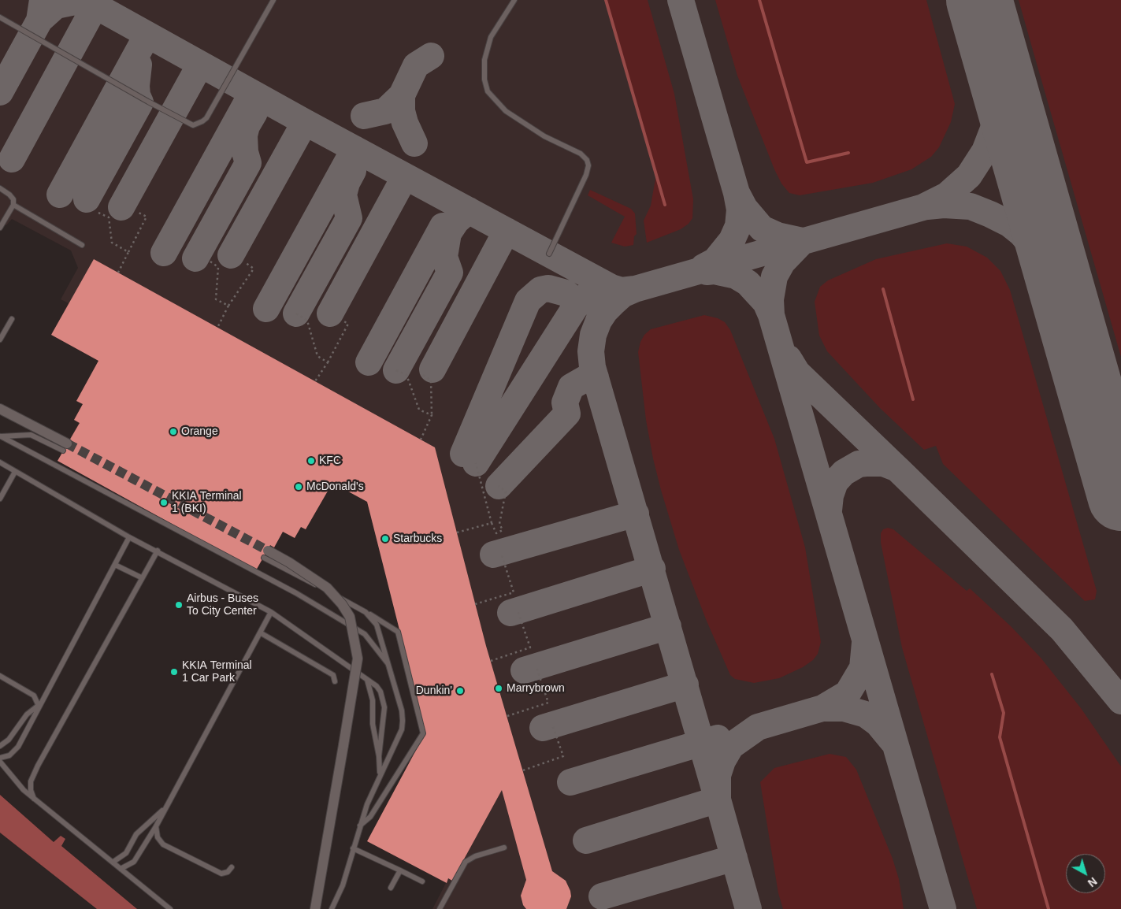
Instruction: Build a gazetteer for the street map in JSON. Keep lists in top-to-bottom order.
{
  "places": [
    "Orange",
    "KFC",
    "McDonald's",
    "KKIA Terminal 1 (BKI)",
    "Starbucks",
    "Airbus - Buses To City Center",
    "KKIA Terminal 1 Car Park",
    "Marrybrown",
    "Dunkin'"
  ],
  "north": "bottom right"
}
